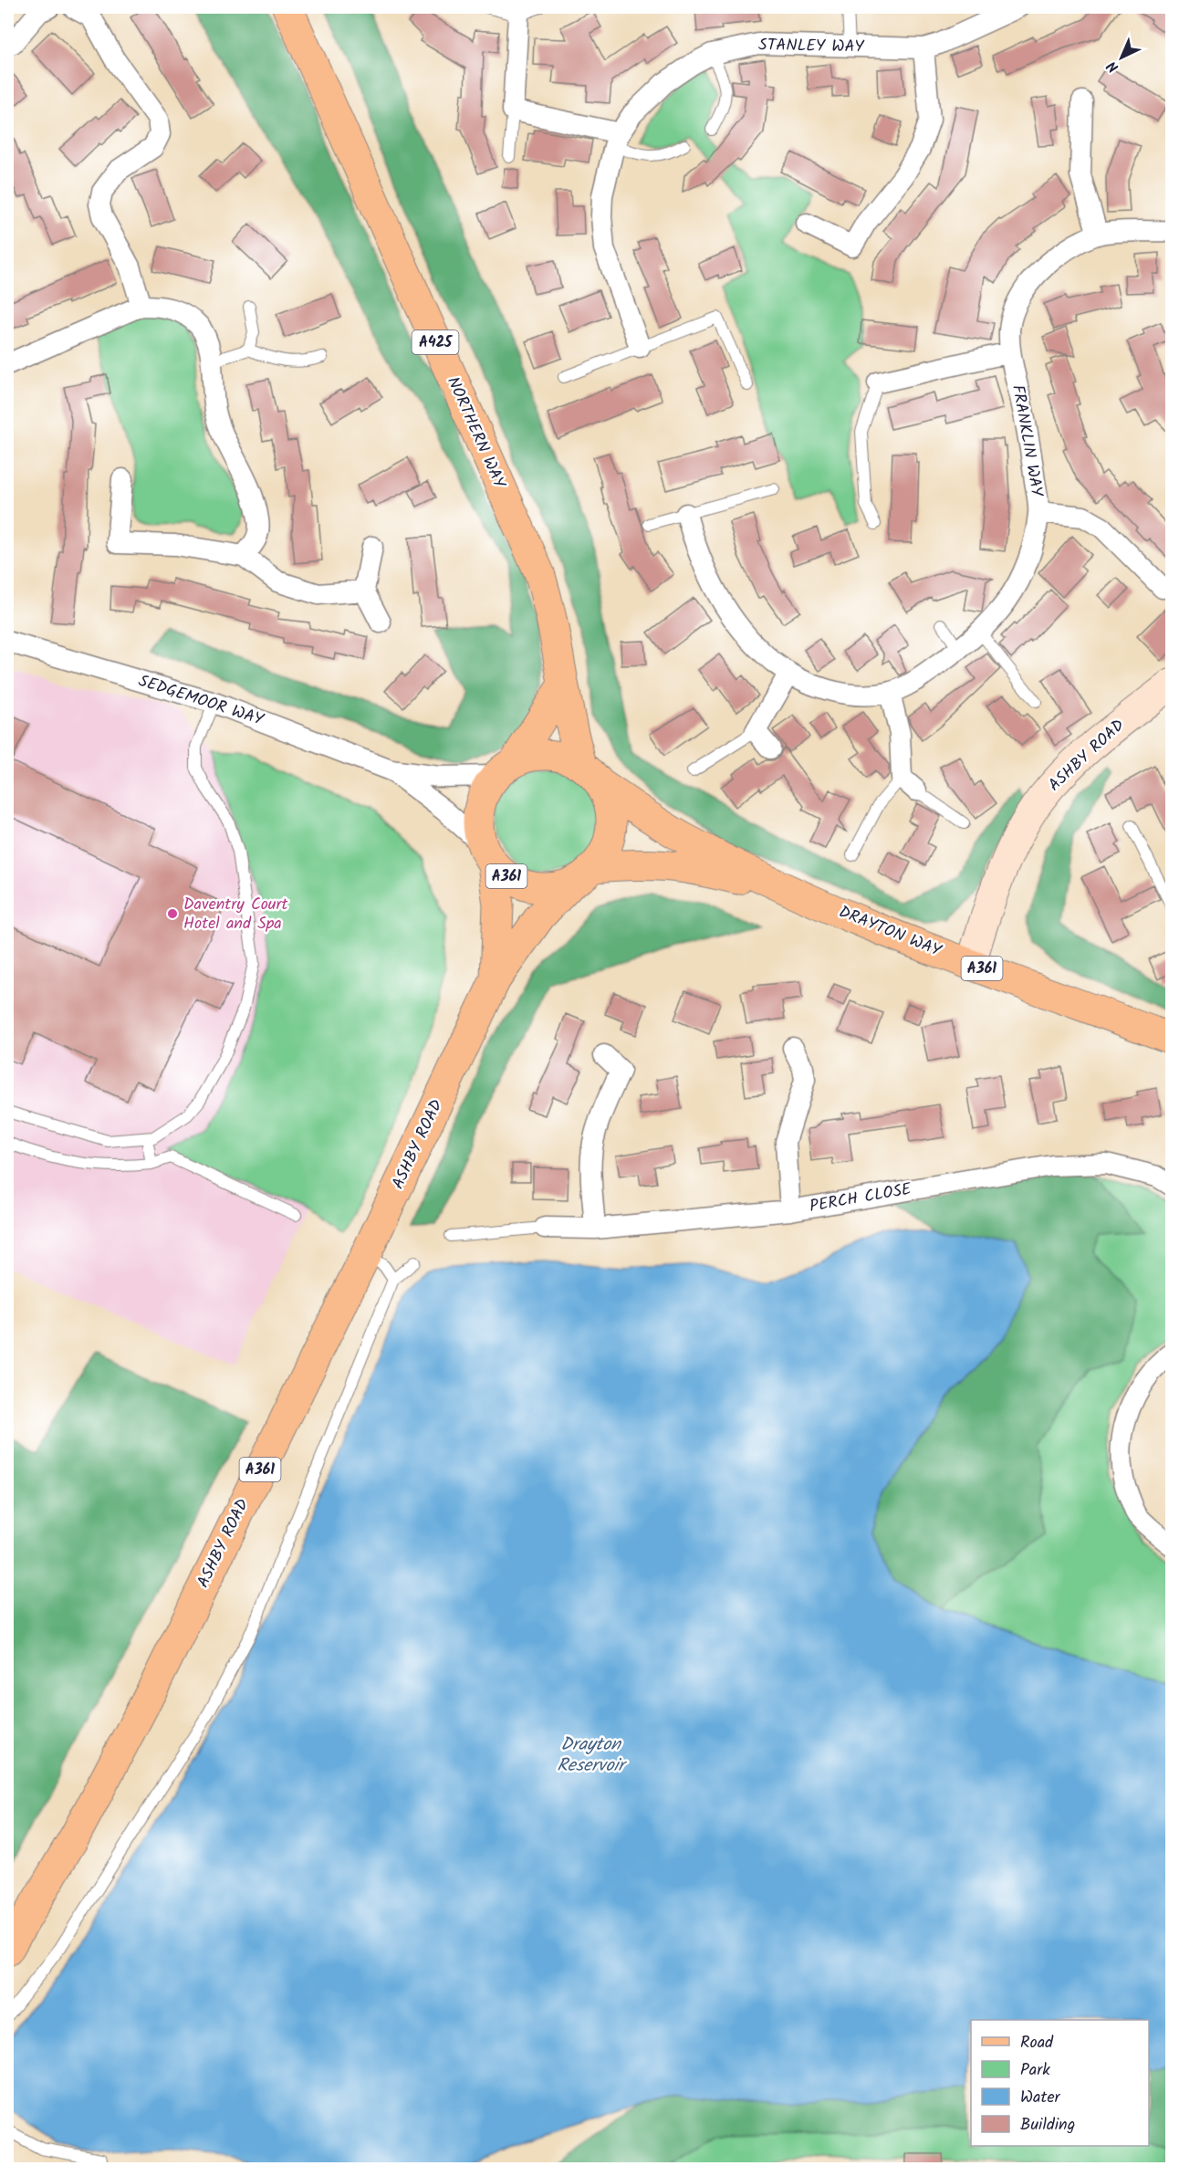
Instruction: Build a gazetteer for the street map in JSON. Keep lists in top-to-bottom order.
{
  "streets": {
    "main road": [
      "A425",
      "NORTHERN WAY",
      "ASHBY ROAD",
      "A361",
      "DRAYTON WAY"
    ],
    "street": [
      "STANLEY WAY",
      "FRANKLIN WAY",
      "SEDGEMOOR WAY",
      "PERCH CLOSE"
    ]
  },
  "crossings": [
    ["NORTHERN WAY", "SEDGEMOOR WAY"],
    ["NORTHERN WAY", "ASHBY ROAD"],
    ["NORTHERN WAY", "A361"],
    ["NORTHERN WAY", "DRAYTON WAY"],
    ["SEDGEMOOR WAY", "ASHBY ROAD"],
    ["SEDGEMOOR WAY", "A361"],
    ["SEDGEMOOR WAY", "DRAYTON WAY"],
    ["ASHBY ROAD", "A361"],
    ["ASHBY ROAD", "DRAYTON WAY"],
    ["A361", "DRAYTON WAY"]
  ],
  "water": ["Drayton Reservoir"],
  "places": ["Daventry Court Hotel and Spa"],
  "legend": [
    "Road",
    "Park",
    "Water",
    "Building"
  ],
  "north": "bottom left"
}
